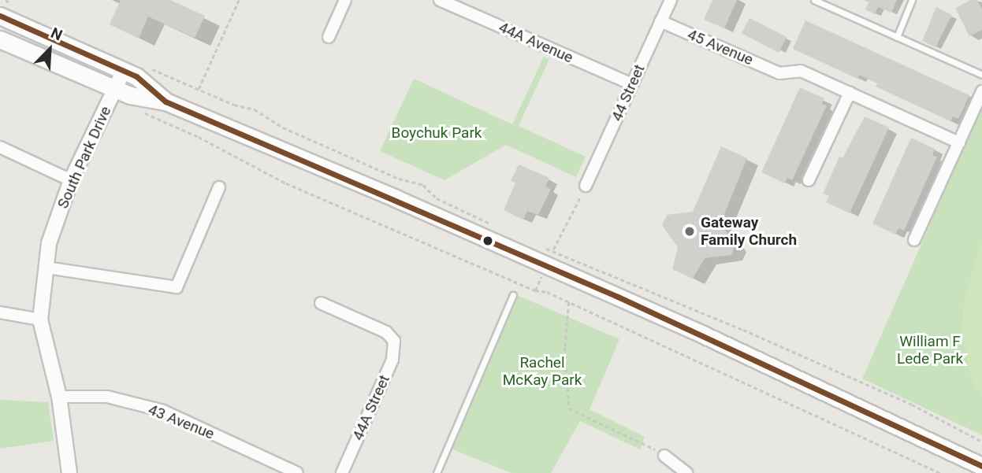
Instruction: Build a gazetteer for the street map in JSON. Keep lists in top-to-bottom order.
{
  "streets": {
    "street": [
      "44A Avenue",
      "45 Avenue",
      "44 Street",
      "South Park Drive",
      "44A Street",
      "43 Avenue"
    ]
  },
  "crossings": [
    ["44A Avenue", "44 Street"],
    ["45 Avenue", "44 Street"],
    ["South Park Drive", "43 Avenue"]
  ],
  "parks": ["Boychuk Park", "William F Lede Park", "Rachel McKay Park"],
  "places": ["Gateway Family Church"],
  "north": "top right"
}
